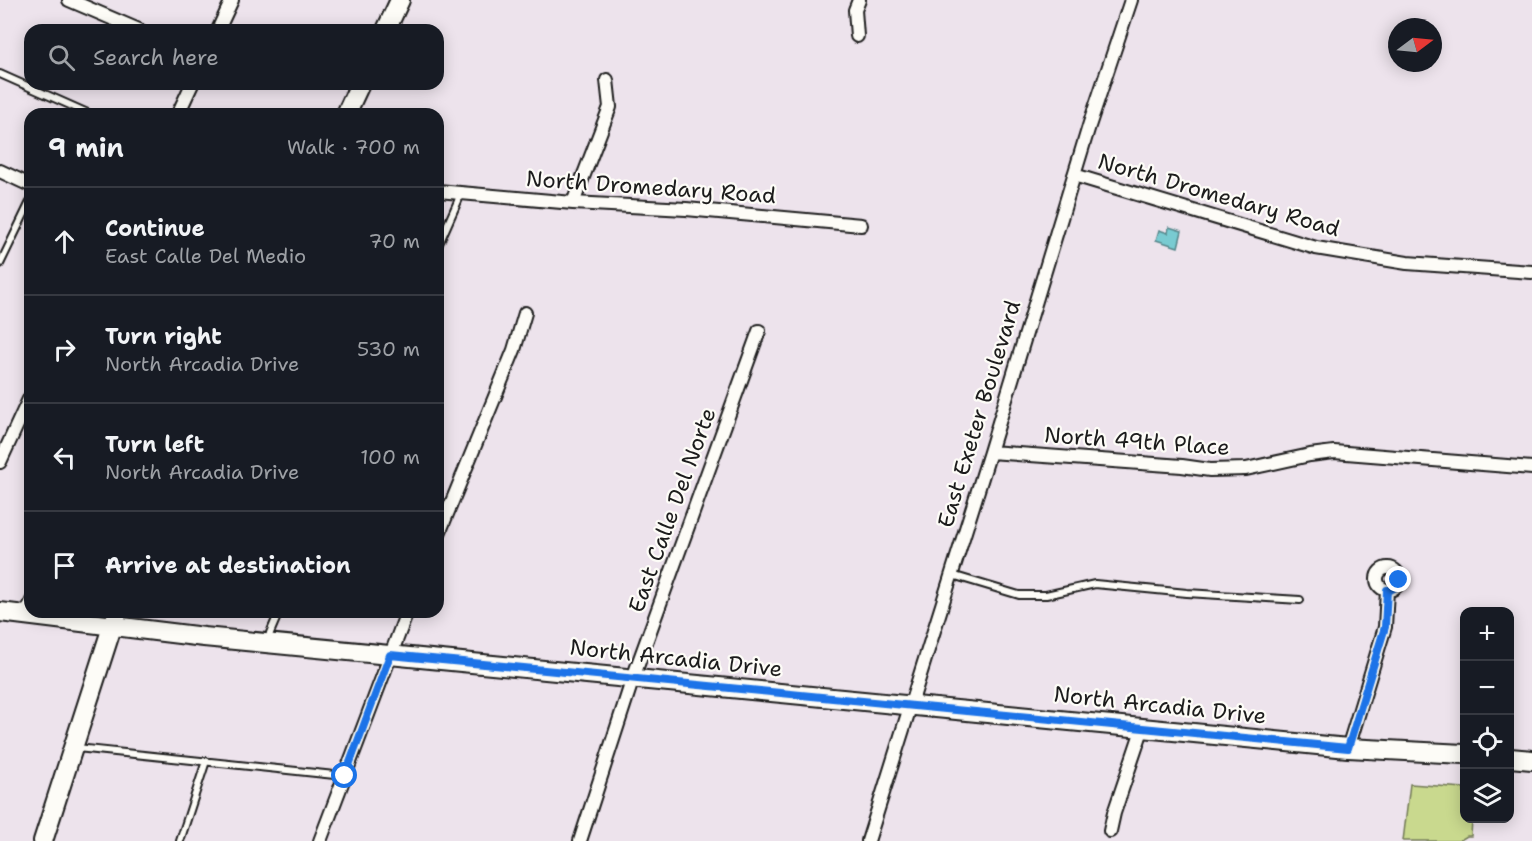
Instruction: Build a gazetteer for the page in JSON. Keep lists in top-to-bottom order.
{
  "streets": {
    "street": [
      "North Dromedary Road",
      "East Exeter Boulevard",
      "North 49th Place",
      "East Calle Del Norte",
      "North Arcadia Drive"
    ]
  },
  "crossings": [
    ["North Dromedary Road", "East Exeter Boulevard"],
    ["East Exeter Boulevard", "North 49th Place"],
    ["East Exeter Boulevard", "North Arcadia Drive"],
    ["East Calle Del Norte", "North Arcadia Drive"]
  ],
  "north": "right",
  "page": {
    "search": "Search here",
    "heading": ["9 min", "Walk · 700 m"],
    "list": [
      ["Continue", "East Calle Del Medio", "70 m"],
      ["Turn right", "North Arcadia Drive", "530 m"],
      ["Turn left", "North Arcadia Drive", "100 m"],
      "Arrive at destination"
    ],
    "map_buttons": ["+", "−"]
  }
}
